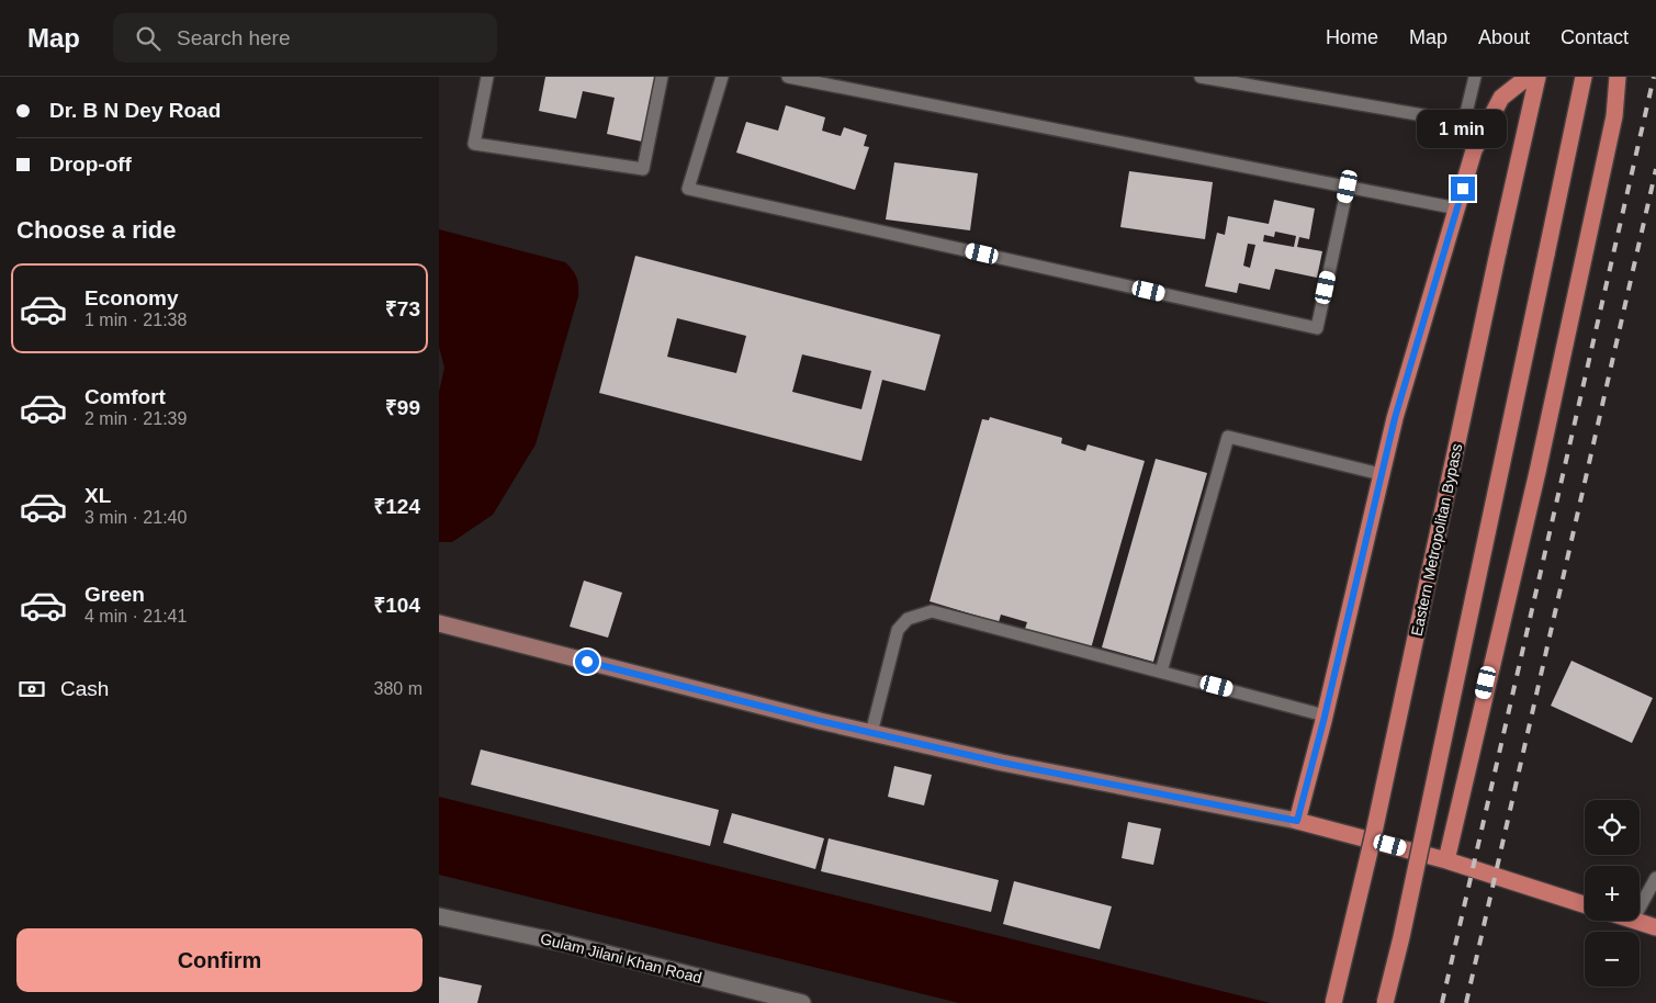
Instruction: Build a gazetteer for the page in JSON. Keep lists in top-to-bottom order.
{
  "streets": {
    "main road": ["Eastern Metropolitan Bypass"],
    "street": ["Gulam Jilani Khan Road"]
  },
  "page": {
    "header": "Map",
    "search": "Search here",
    "nav": [
      "Home",
      "Map",
      "About",
      "Contact"
    ],
    "banner": ["Dr. B N Dey Road", "Drop-off"],
    "bubble": "1 min",
    "heading": "Choose a ride",
    "list": [
      {
        "name": "Economy",
        "note": "1 min · 21:38",
        "value": "₹73"
      },
      {
        "name": "Comfort",
        "note": "2 min · 21:39",
        "value": "₹99"
      },
      {
        "name": "XL",
        "note": "3 min · 21:40",
        "value": "₹124"
      },
      {
        "name": "Green",
        "note": "4 min · 21:41",
        "value": "₹104"
      }
    ],
    "pay": ["Cash", "380 m"],
    "map_buttons": ["+", "−"],
    "buttons": "Confirm"
  }
}
